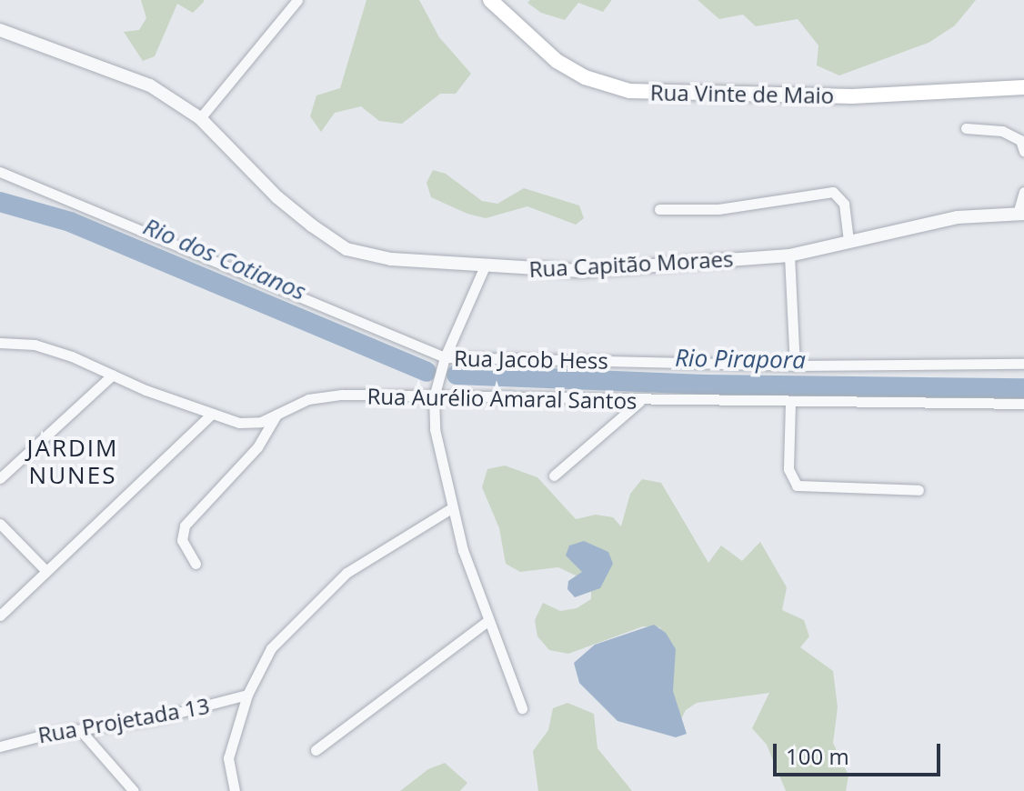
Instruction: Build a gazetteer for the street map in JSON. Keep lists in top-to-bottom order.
{
  "streets": {
    "main road": ["Rua Vinte de Maio"],
    "street": [
      "Rua Capitão Moraes",
      "Rua Jacob Hess",
      "Rua Aurélio Amaral Santos",
      "Rua Projetada 13"
    ]
  },
  "districts": ["JARDIM NUNES"],
  "water": ["Rio dos Cotianos", "Rio Pirapora"],
  "scale_bar": "100 m"
}
